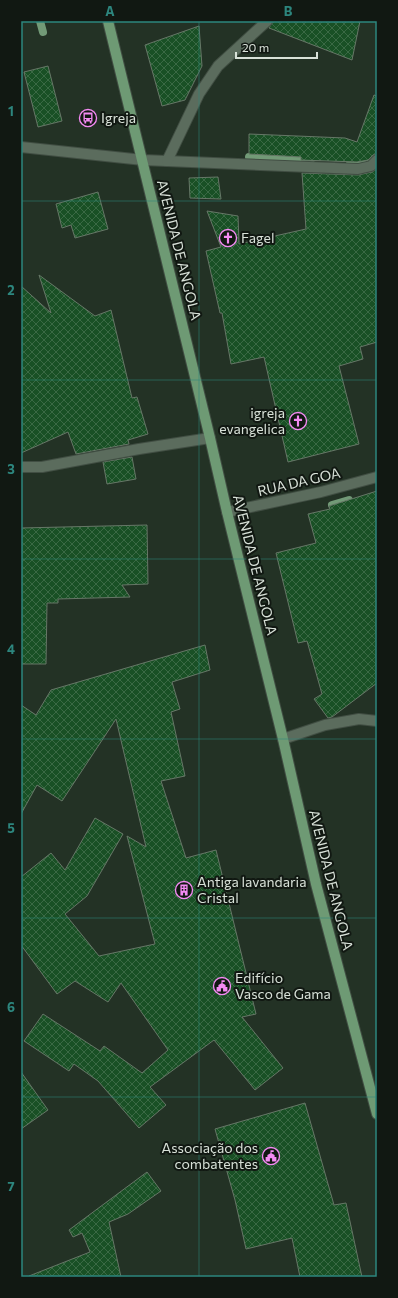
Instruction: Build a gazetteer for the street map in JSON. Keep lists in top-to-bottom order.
{
  "streets": {
    "main road": ["AVENIDA DE ANGOLA"],
    "street": ["RUA DA GOA"]
  },
  "crossings": [
    ["AVENIDA DE ANGOLA", "RUA DA GOA"]
  ],
  "places": {
    "bus stop": ["Igreja"],
    "church": ["Fagel", "igreja evangelica"],
    "building": ["Antiga lavandaria Cristal"],
    "public building": ["Edifício Vasco de Gama", "Associação dos combatentes"]
  },
  "scale_bar": "20 m",
  "grid": {
    "columns": ["A", "B"],
    "rows": [
      "1",
      "2",
      "3",
      "4",
      "5",
      "6",
      "7"
    ]
  }
}
